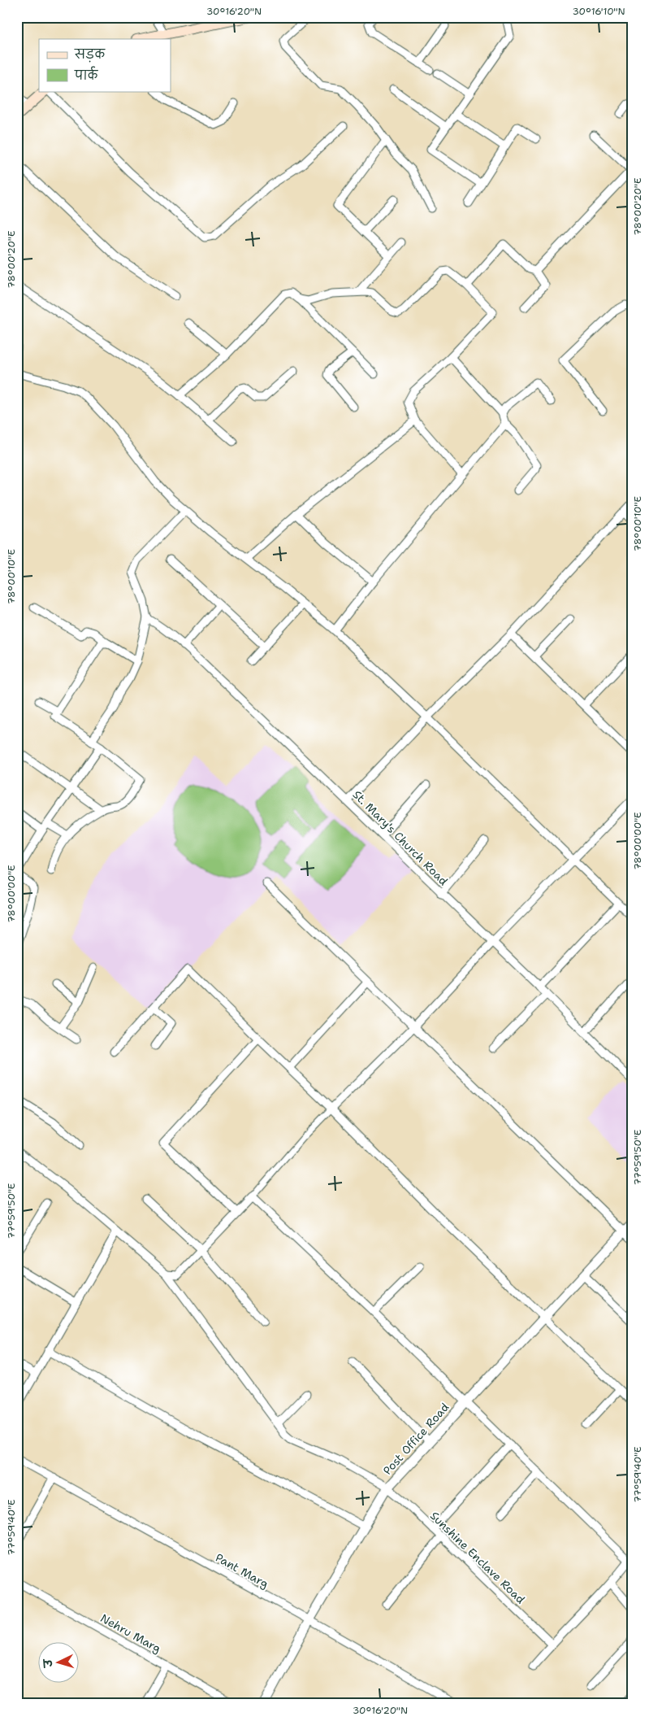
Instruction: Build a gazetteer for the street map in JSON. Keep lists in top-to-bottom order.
{
  "streets": {
    "street": [
      "St. Mary's Church Road",
      "Post Office Road",
      "Sunshine Enclave Road",
      "Pant Marg",
      "Nehru Marg"
    ]
  },
  "crossings": [
    ["Post Office Road", "Sunshine Enclave Road"],
    ["Post Office Road", "Pant Marg"]
  ],
  "legend": ["सड़क", "पार्क"],
  "north": "left",
  "coordinates": [
    "30°16'20\"N",
    "30°16'10\"N",
    "78°00'20\"E",
    "78°00'10\"E",
    "78°00'00\"E",
    "77°59'50\"E",
    "77°59'40\"E"
  ]
}
